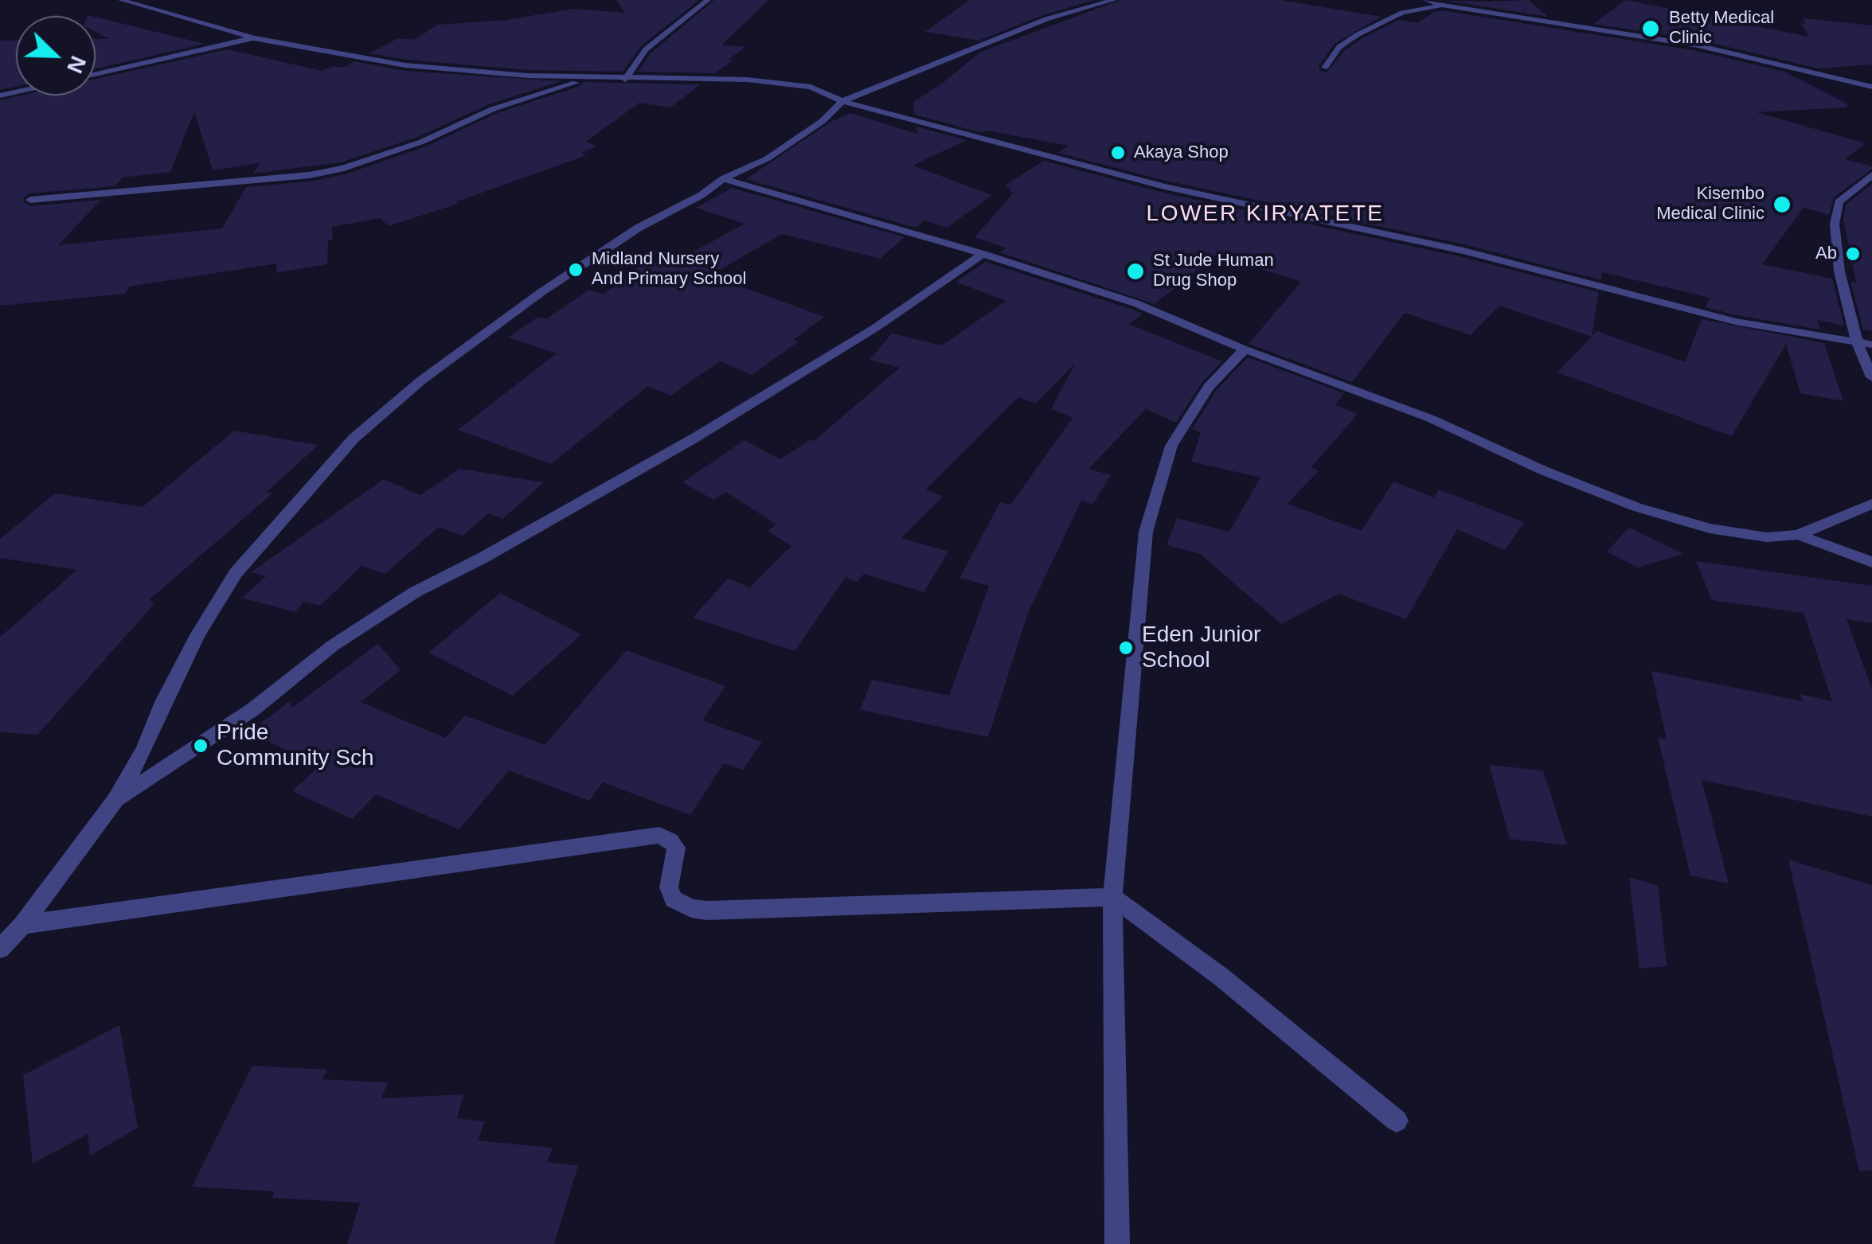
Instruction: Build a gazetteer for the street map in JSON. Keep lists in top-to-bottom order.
{
  "districts": ["LOWER KIRYATETE"],
  "places": [
    "Betty Medical Clinic",
    "Akaya Shop",
    "Kisembo Medical Clinic",
    "Ab",
    "Midland Nursery And Primary School",
    "St Jude Human Drug Shop",
    "Eden Junior School",
    "Pride Community Sch"
  ],
  "north": "bottom right"
}
